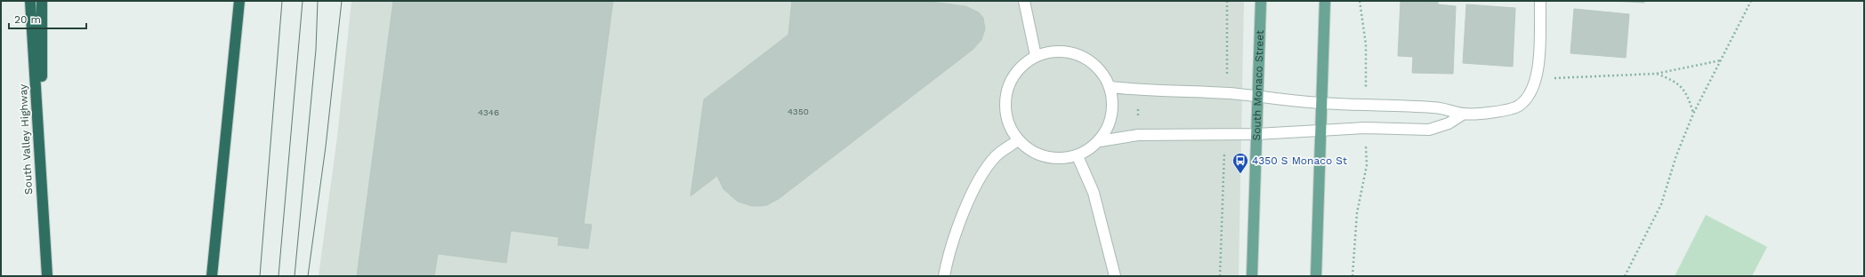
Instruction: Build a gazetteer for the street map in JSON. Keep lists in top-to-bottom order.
{
  "streets": {
    "highway": ["South Valley Highway"],
    "main road": ["South Monaco Street"]
  },
  "places": {
    "bus stop": ["4350 S Monaco St"]
  },
  "house_numbers": ["4350", "4346"],
  "scale_bar": "20 m"
}
